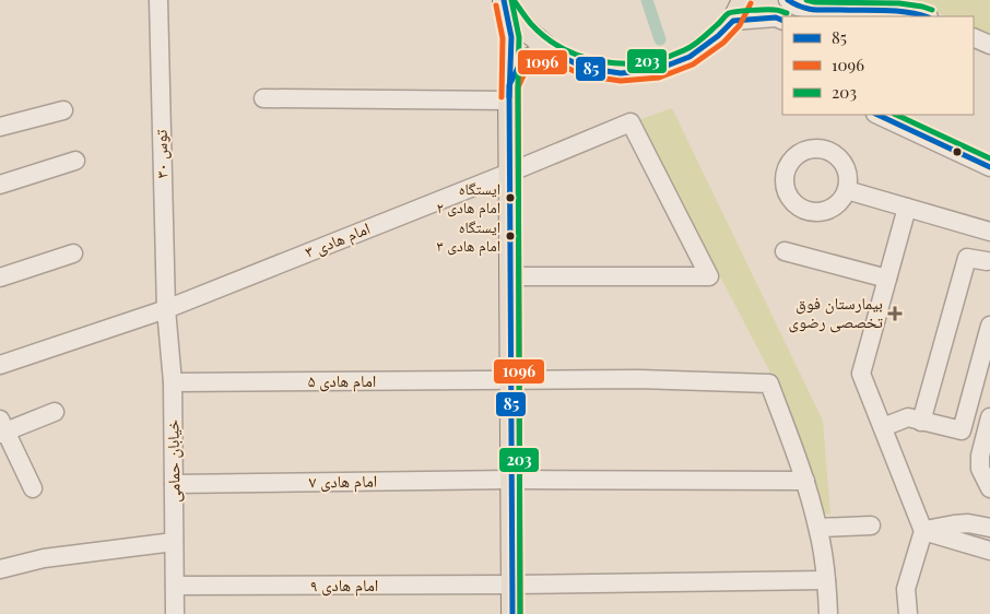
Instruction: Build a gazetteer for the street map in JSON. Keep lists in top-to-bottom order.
{
  "streets": {
    "street": [
      "توس ۳۰",
      "امام هادی ۳",
      "امام هادی ۵",
      "خیابان حمامی",
      "امام هادی ۷",
      "امام هادی ۹"
    ]
  },
  "crossings": [
    ["توس ۳۰", "امام هادی ۳"],
    ["توس ۳۰", "خیابان حمامی"],
    ["امام هادی ۳", "خیابان حمامی"],
    ["امام هادی ۵", "خیابان حمامی"],
    ["امام هادی ۵", "امام هادی ۷"],
    ["خیابان حمامی", "امام هادی ۷"],
    ["خیابان حمامی", "امام هادی ۹"]
  ],
  "places": {
    "other": ["ایستگاه امام هادی ۲", "ایستگاه امام هادی ۳"],
    "health": ["بیمارستان فوق تخصصی رضوی"]
  },
  "lines": ["transit line 85", "transit line 203", "transit line 1096"],
  "legend": ["85", "1096", "203"]
}
